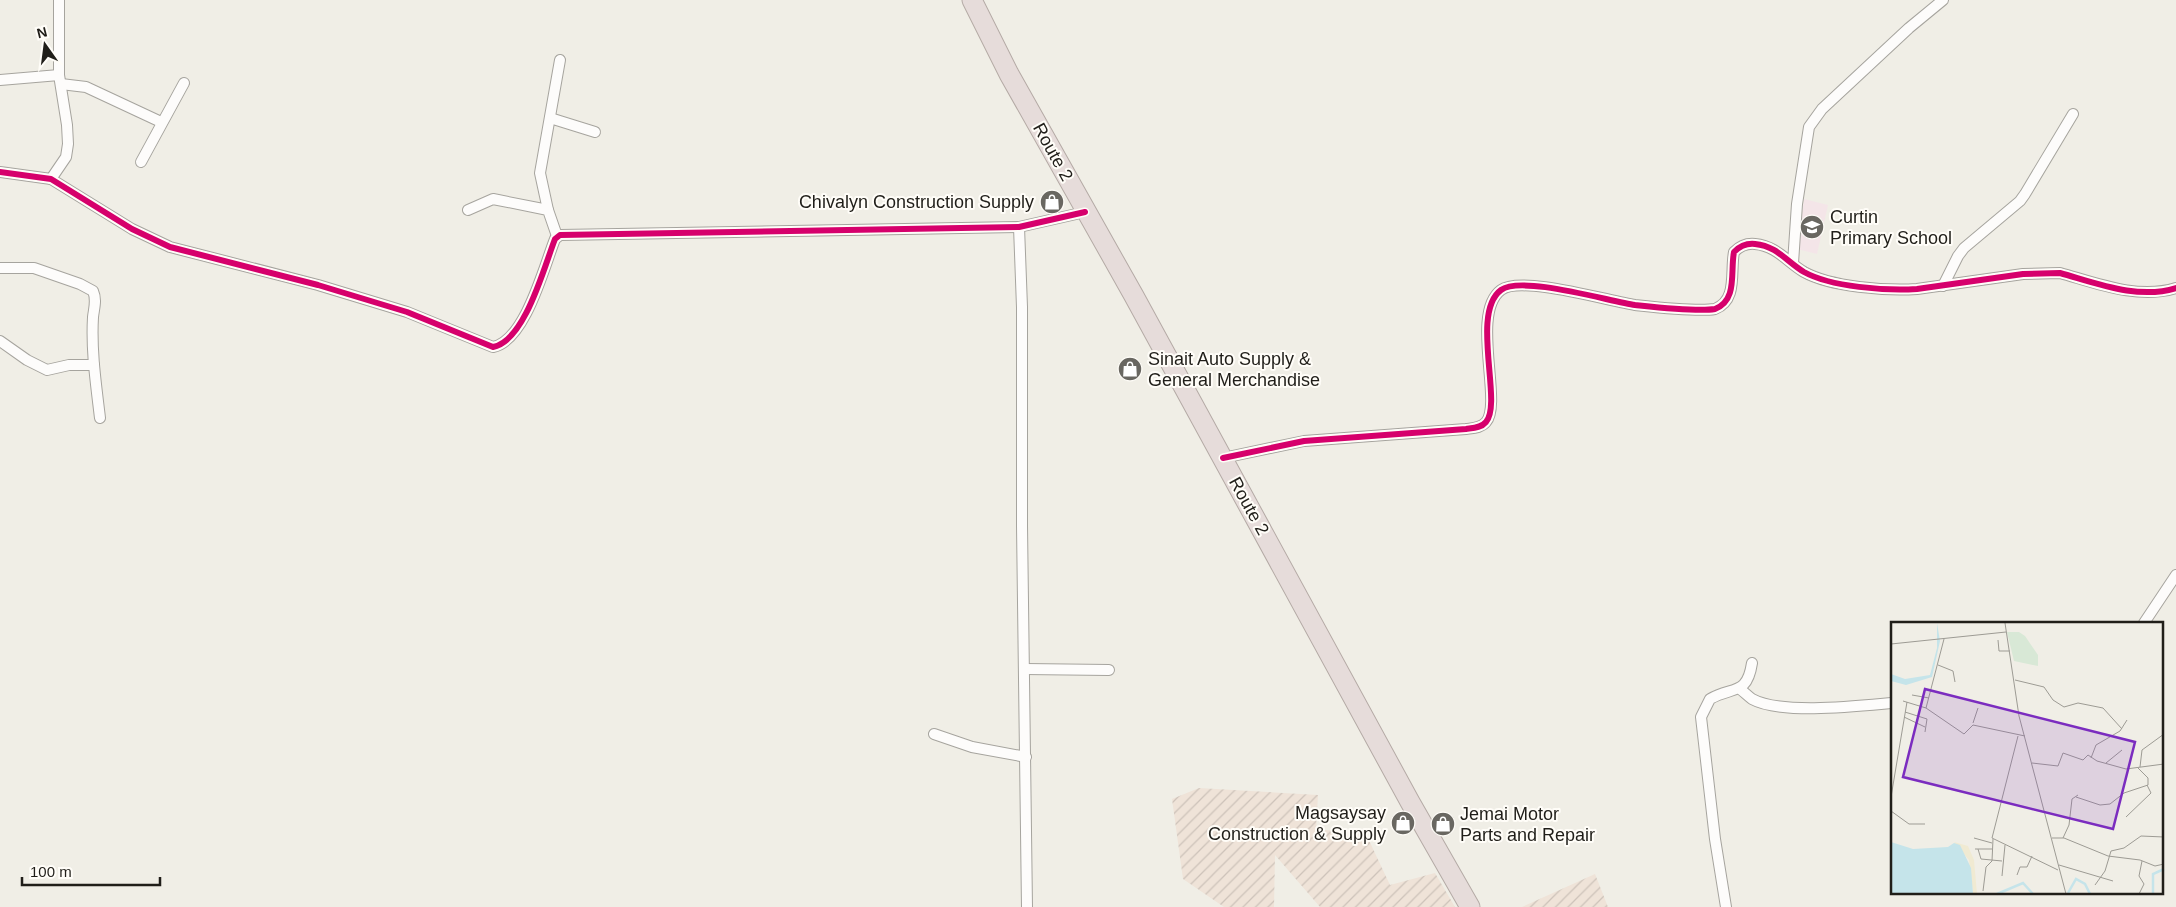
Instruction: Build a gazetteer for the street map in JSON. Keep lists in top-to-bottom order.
{
  "streets": {
    "highway": ["Route 2"]
  },
  "places": {
    "shop": [
      "Chivalyn Construction Supply",
      "Sinait Auto Supply & General Merchandise",
      "Magsaysay Construction & Supply",
      "Jemai Motor Parts and Repair"
    ],
    "school or university": ["Curtin Primary School"]
  },
  "scale_bar": "100 m",
  "north": "top"
}
